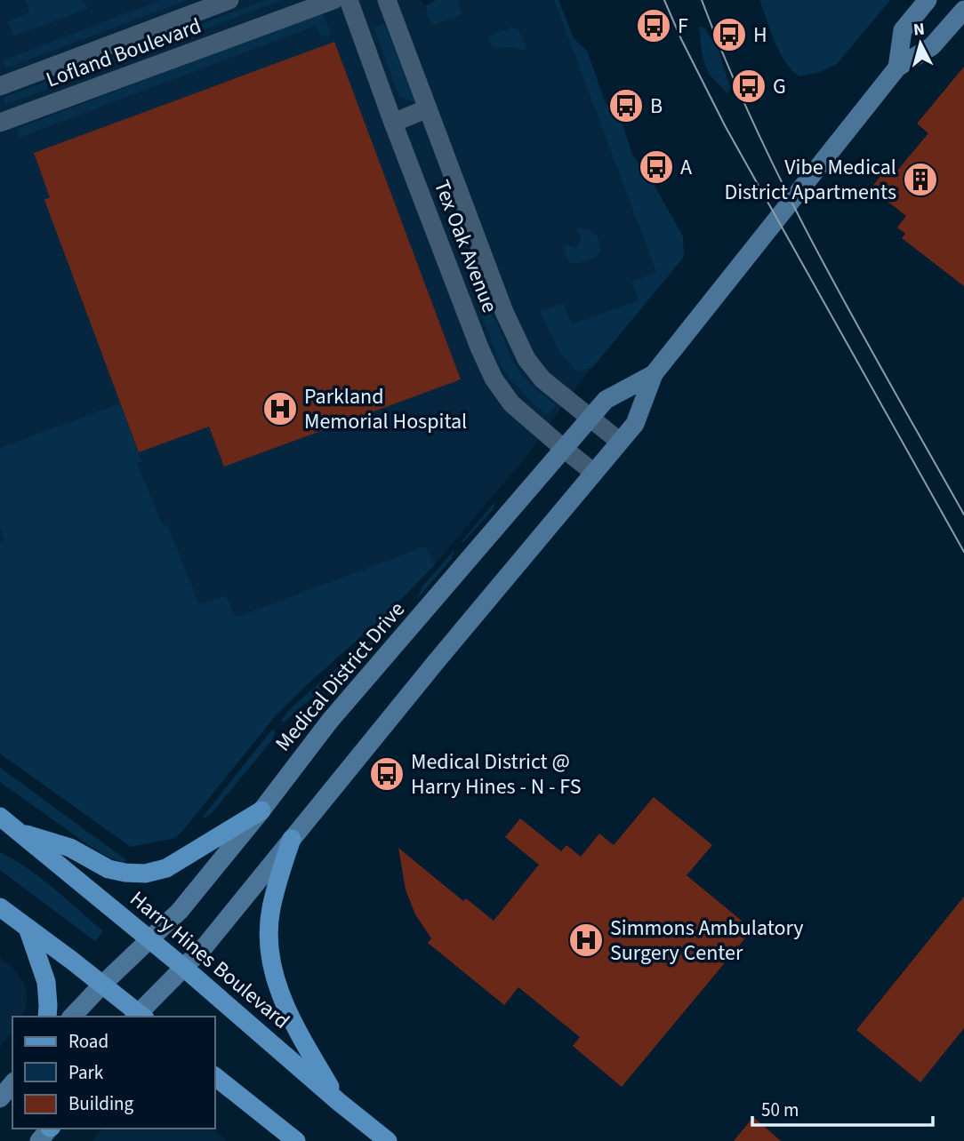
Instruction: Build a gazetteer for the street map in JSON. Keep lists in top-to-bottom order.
{
  "streets": {
    "main road": ["Medical District Drive", "Harry Hines Boulevard"],
    "street": ["Lofland Boulevard", "Tex Oak Avenue"]
  },
  "crossings": [
    ["Tex Oak Avenue", "Medical District Drive"],
    ["Medical District Drive", "Harry Hines Boulevard"]
  ],
  "places": {
    "bus stop": [
      "F",
      "H",
      "G",
      "B",
      "A",
      "Medical District @ Harry Hines - N - FS"
    ],
    "building": ["Vibe Medical District Apartments"],
    "hospital": ["Parkland Memorial Hospital", "Simmons Ambulatory Surgery Center"]
  },
  "legend": ["Road", "Park", "Building"],
  "scale_bar": "50 m",
  "north": "top"
}
